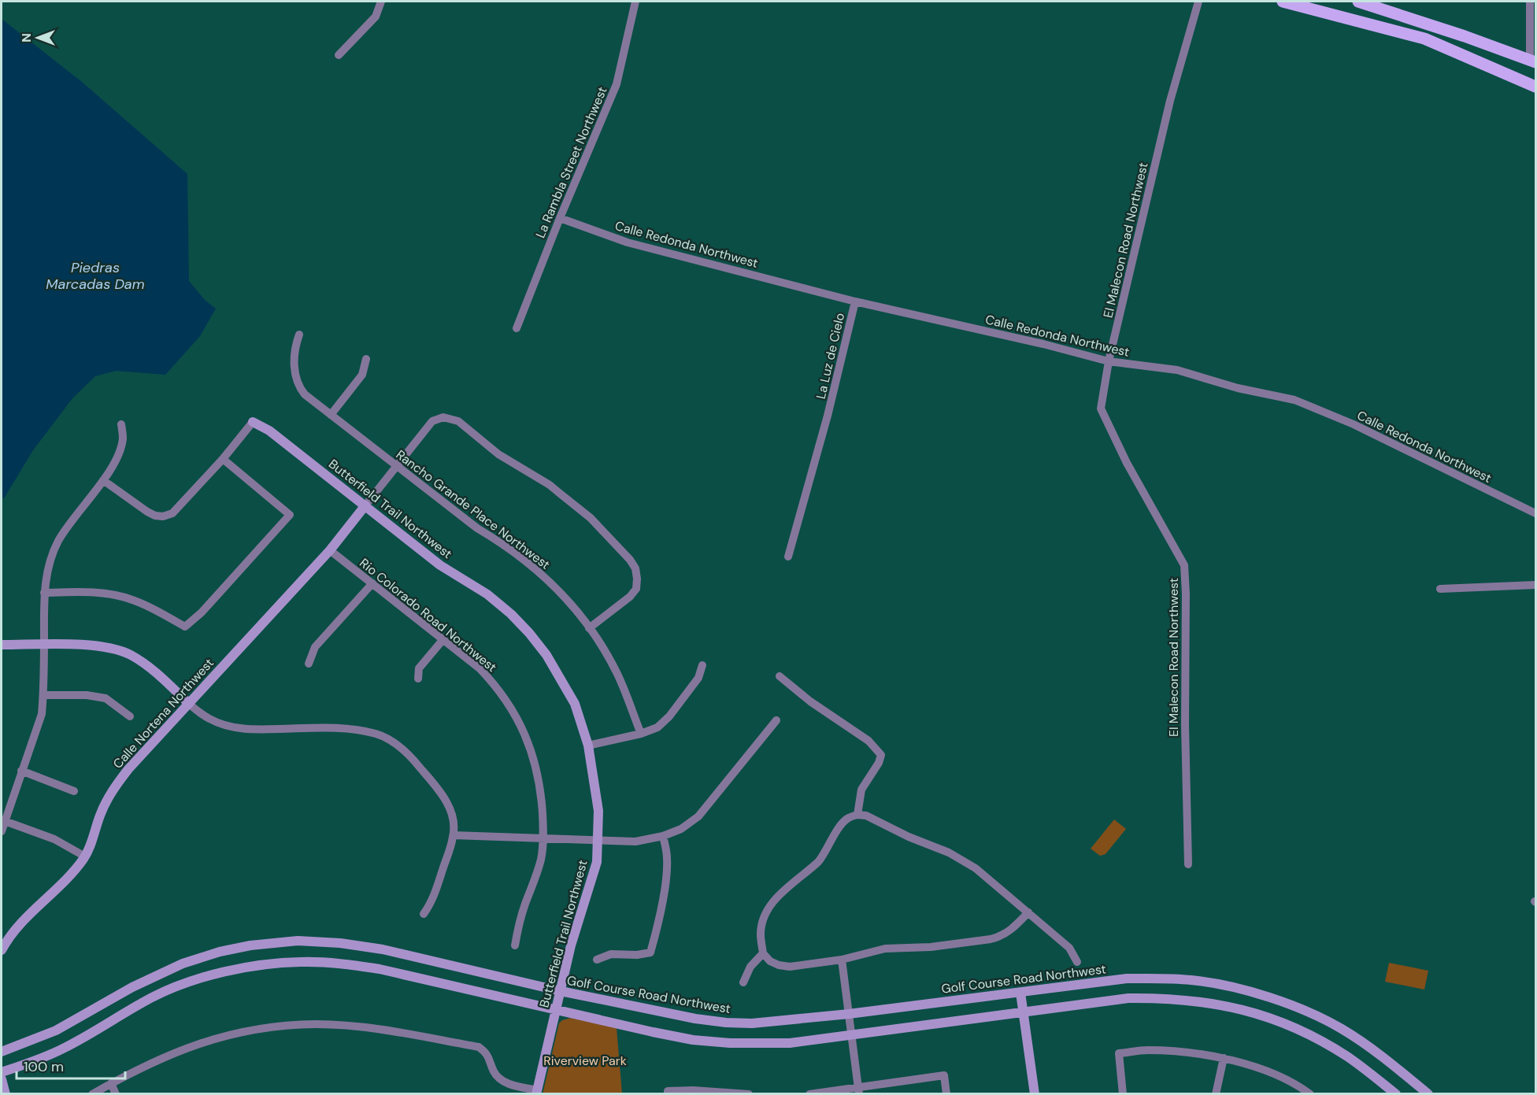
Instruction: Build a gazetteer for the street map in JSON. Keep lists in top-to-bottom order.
{
  "streets": {
    "main road": ["Butterfield Trail Northwest", "Calle Nortena Northwest", "Golf Course Road Northwest"],
    "street": [
      "La Rambla Street Northwest",
      "El Malecon Road Northwest",
      "Calle Redonda Northwest",
      "La Luz de Cielo",
      "Rancho Grande Place Northwest",
      "Rio Colorado Road Northwest"
    ]
  },
  "crossings": [
    ["La Rambla Street Northwest", "Calle Redonda Northwest"],
    ["El Malecon Road Northwest", "Calle Redonda Northwest"],
    ["Calle Redonda Northwest", "La Luz de Cielo"],
    ["Butterfield Trail Northwest", "Calle Nortena Northwest"],
    ["Butterfield Trail Northwest", "Golf Course Road Northwest"],
    ["Rio Colorado Road Northwest", "Calle Nortena Northwest"]
  ],
  "water": ["Piedras Marcadas Dam"],
  "parks": ["Riverview Park"],
  "scale_bar": "100 m",
  "north": "left"
}
